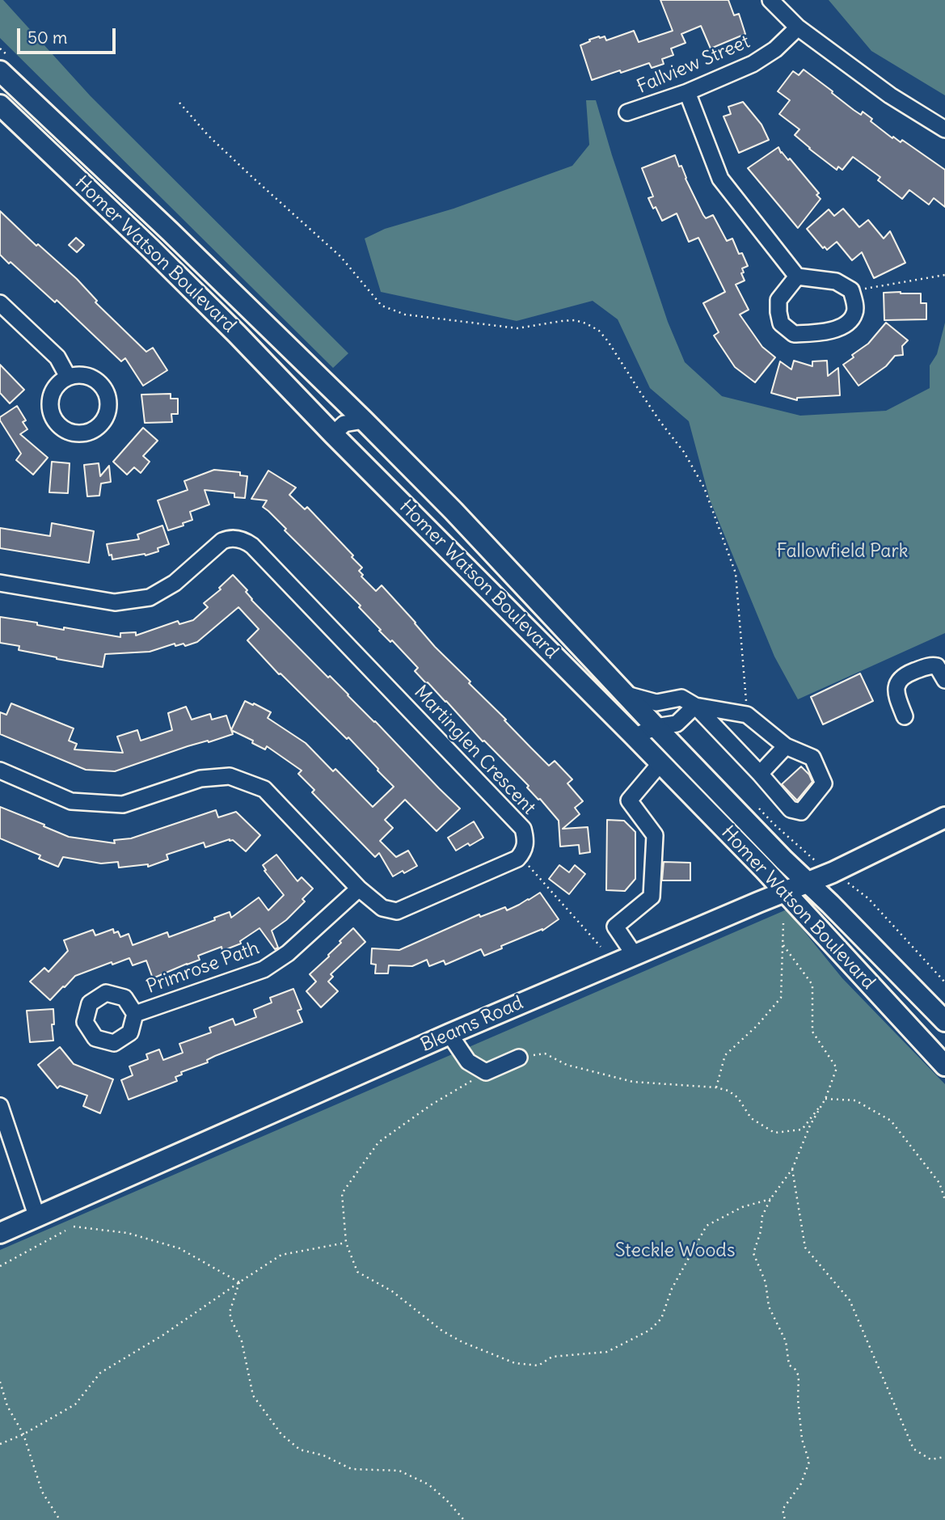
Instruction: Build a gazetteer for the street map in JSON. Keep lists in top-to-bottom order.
{
  "streets": {
    "main road": ["Homer Watson Boulevard", "Bleams Road"],
    "street": ["Fallview Street", "Martinglen Crescent", "Primrose Path"]
  },
  "crossings": [
    ["Homer Watson Boulevard", "Bleams Road"],
    ["Martinglen Crescent", "Primrose Path"]
  ],
  "parks": ["Fallowfield Park", "Steckle Woods"],
  "scale_bar": "50 m"
}
